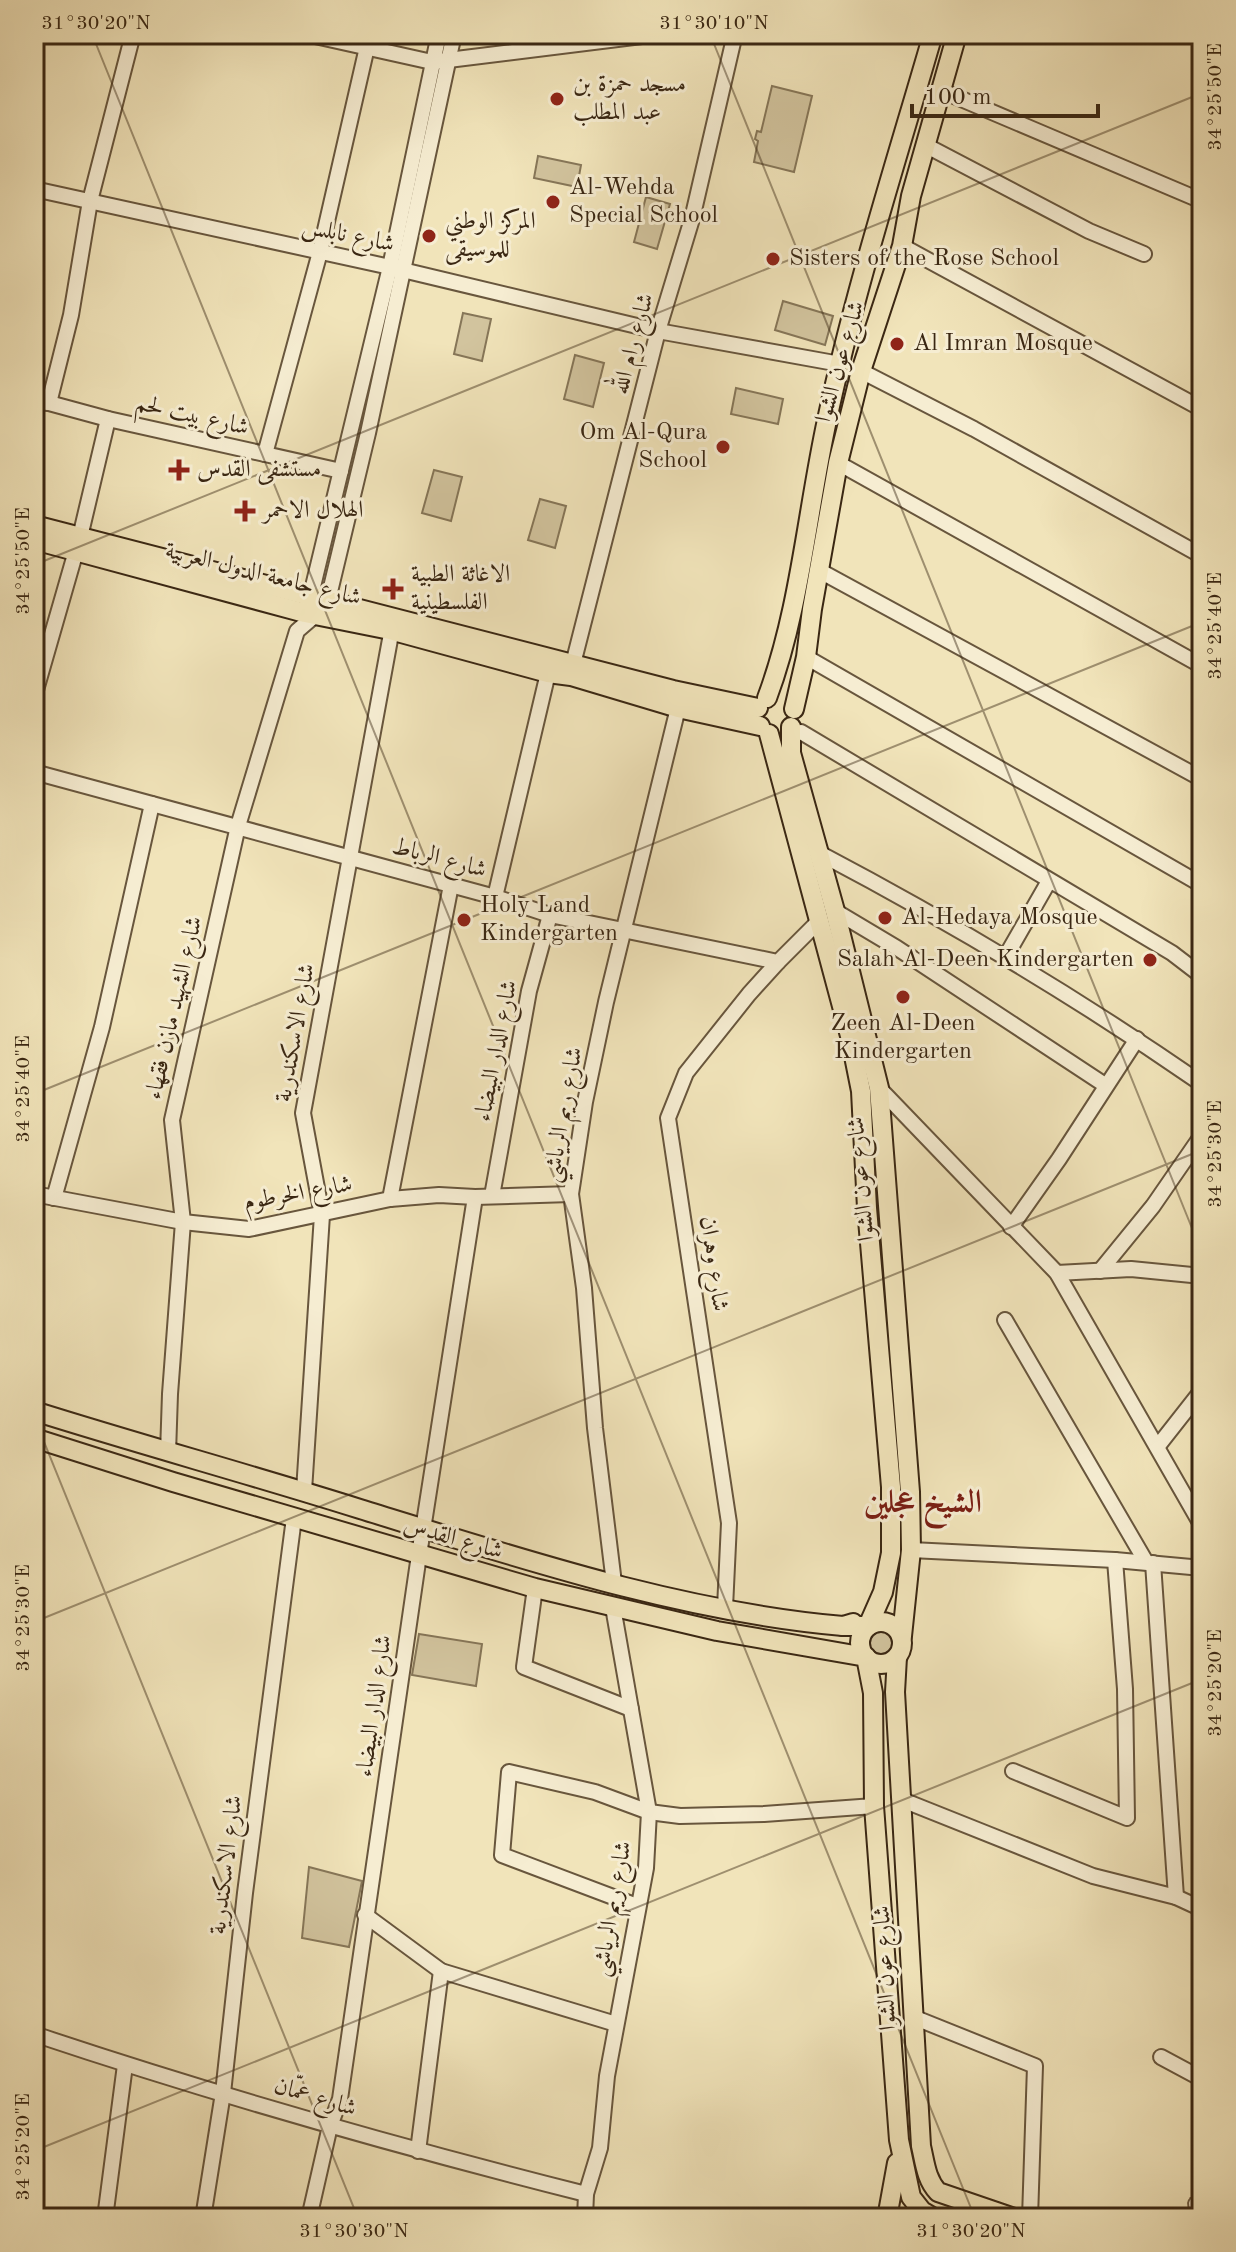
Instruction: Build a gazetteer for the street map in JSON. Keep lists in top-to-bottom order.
{
  "streets": {
    "main road": ["شارع عون الشوا", "شارع جامعة الدول العربية", "شارع القدس"],
    "street": [
      "شارع نابلس",
      "شارع رام الله",
      "شارع بيت لحم",
      "شارع الرباط",
      "شارع الشهيد مازن فقهاء",
      "شارع الاسكندرية",
      "شارع الدار البيضاء",
      "شارع ريم الرياشي",
      "شارع الخرطوم",
      "شارع وهران",
      "شارع عمّان"
    ]
  },
  "crossings": [
    ["شارع نابلس", "شارع رام الله"],
    ["شارع نابلس", "شارع عون الشوا"],
    ["شارع نابلس", "شارع الشهيد مازن فقهاء"],
    ["شارع رام الله", "شارع جامعة الدول العربية"],
    ["شارع عون الشوا", "شارع جامعة الدول العربية"],
    ["شارع عون الشوا", "شارع القدس"],
    ["شارع بيت لحم", "شارع الشهيد مازن فقهاء"],
    ["شارع جامعة الدول العربية", "شارع الشهيد مازن فقهاء"],
    ["شارع جامعة الدول العربية", "شارع ريم الرياشي"],
    ["شارع الرباط", "شارع الشهيد مازن فقهاء"],
    ["شارع الرباط", "شارع الاسكندرية"],
    ["شارع الرباط", "شارع الدار البيضاء"],
    ["شارع الرباط", "شارع ريم الرياشي"],
    ["شارع الرباط", "شارع وهران"],
    ["شارع الشهيد مازن فقهاء", "شارع الخرطوم"],
    ["شارع الشهيد مازن فقهاء", "شارع القدس"],
    ["شارع الاسكندرية", "شارع الخرطوم"],
    ["شارع الاسكندرية", "شارع القدس"],
    ["شارع الاسكندرية", "شارع عمّان"],
    ["شارع الدار البيضاء", "شارع الخرطوم"],
    ["شارع الدار البيضاء", "شارع القدس"],
    ["شارع الدار البيضاء", "شارع عمّان"],
    ["شارع ريم الرياشي", "شارع الخرطوم"],
    ["شارع ريم الرياشي", "شارع القدس"],
    ["شارع ريم الرياشي", "شارع عمّان"],
    ["شارع وهران", "شارع القدس"]
  ],
  "districts": ["الشيخ عجلين"],
  "places": {
    "other": [
      "مسجد حمزة بن عبد المطلب",
      "Al-Wehda Special School",
      "المركز الوطني للموسيقى",
      "Sisters of the Rose School",
      "Al Imran Mosque",
      "Om Al-Qura School",
      "Al-Hedaya Mosque",
      "Holy Land Kindergarten",
      "Salah Al-Deen Kindergarten",
      "Zeen Al-Deen Kindergarten"
    ],
    "health": ["مستشفى القدس", "الهلال الاحمر", "الاغاثة الطبية الفلسطينية"]
  },
  "scale_bar": "100 m",
  "coordinates": [
    "31°30'20\"N",
    "31°30'10\"N",
    "34°25'50\"E",
    "34°25'40\"E",
    "34°25'30\"E",
    "34°25'20\"E",
    "31°30'30\"N"
  ]
}
